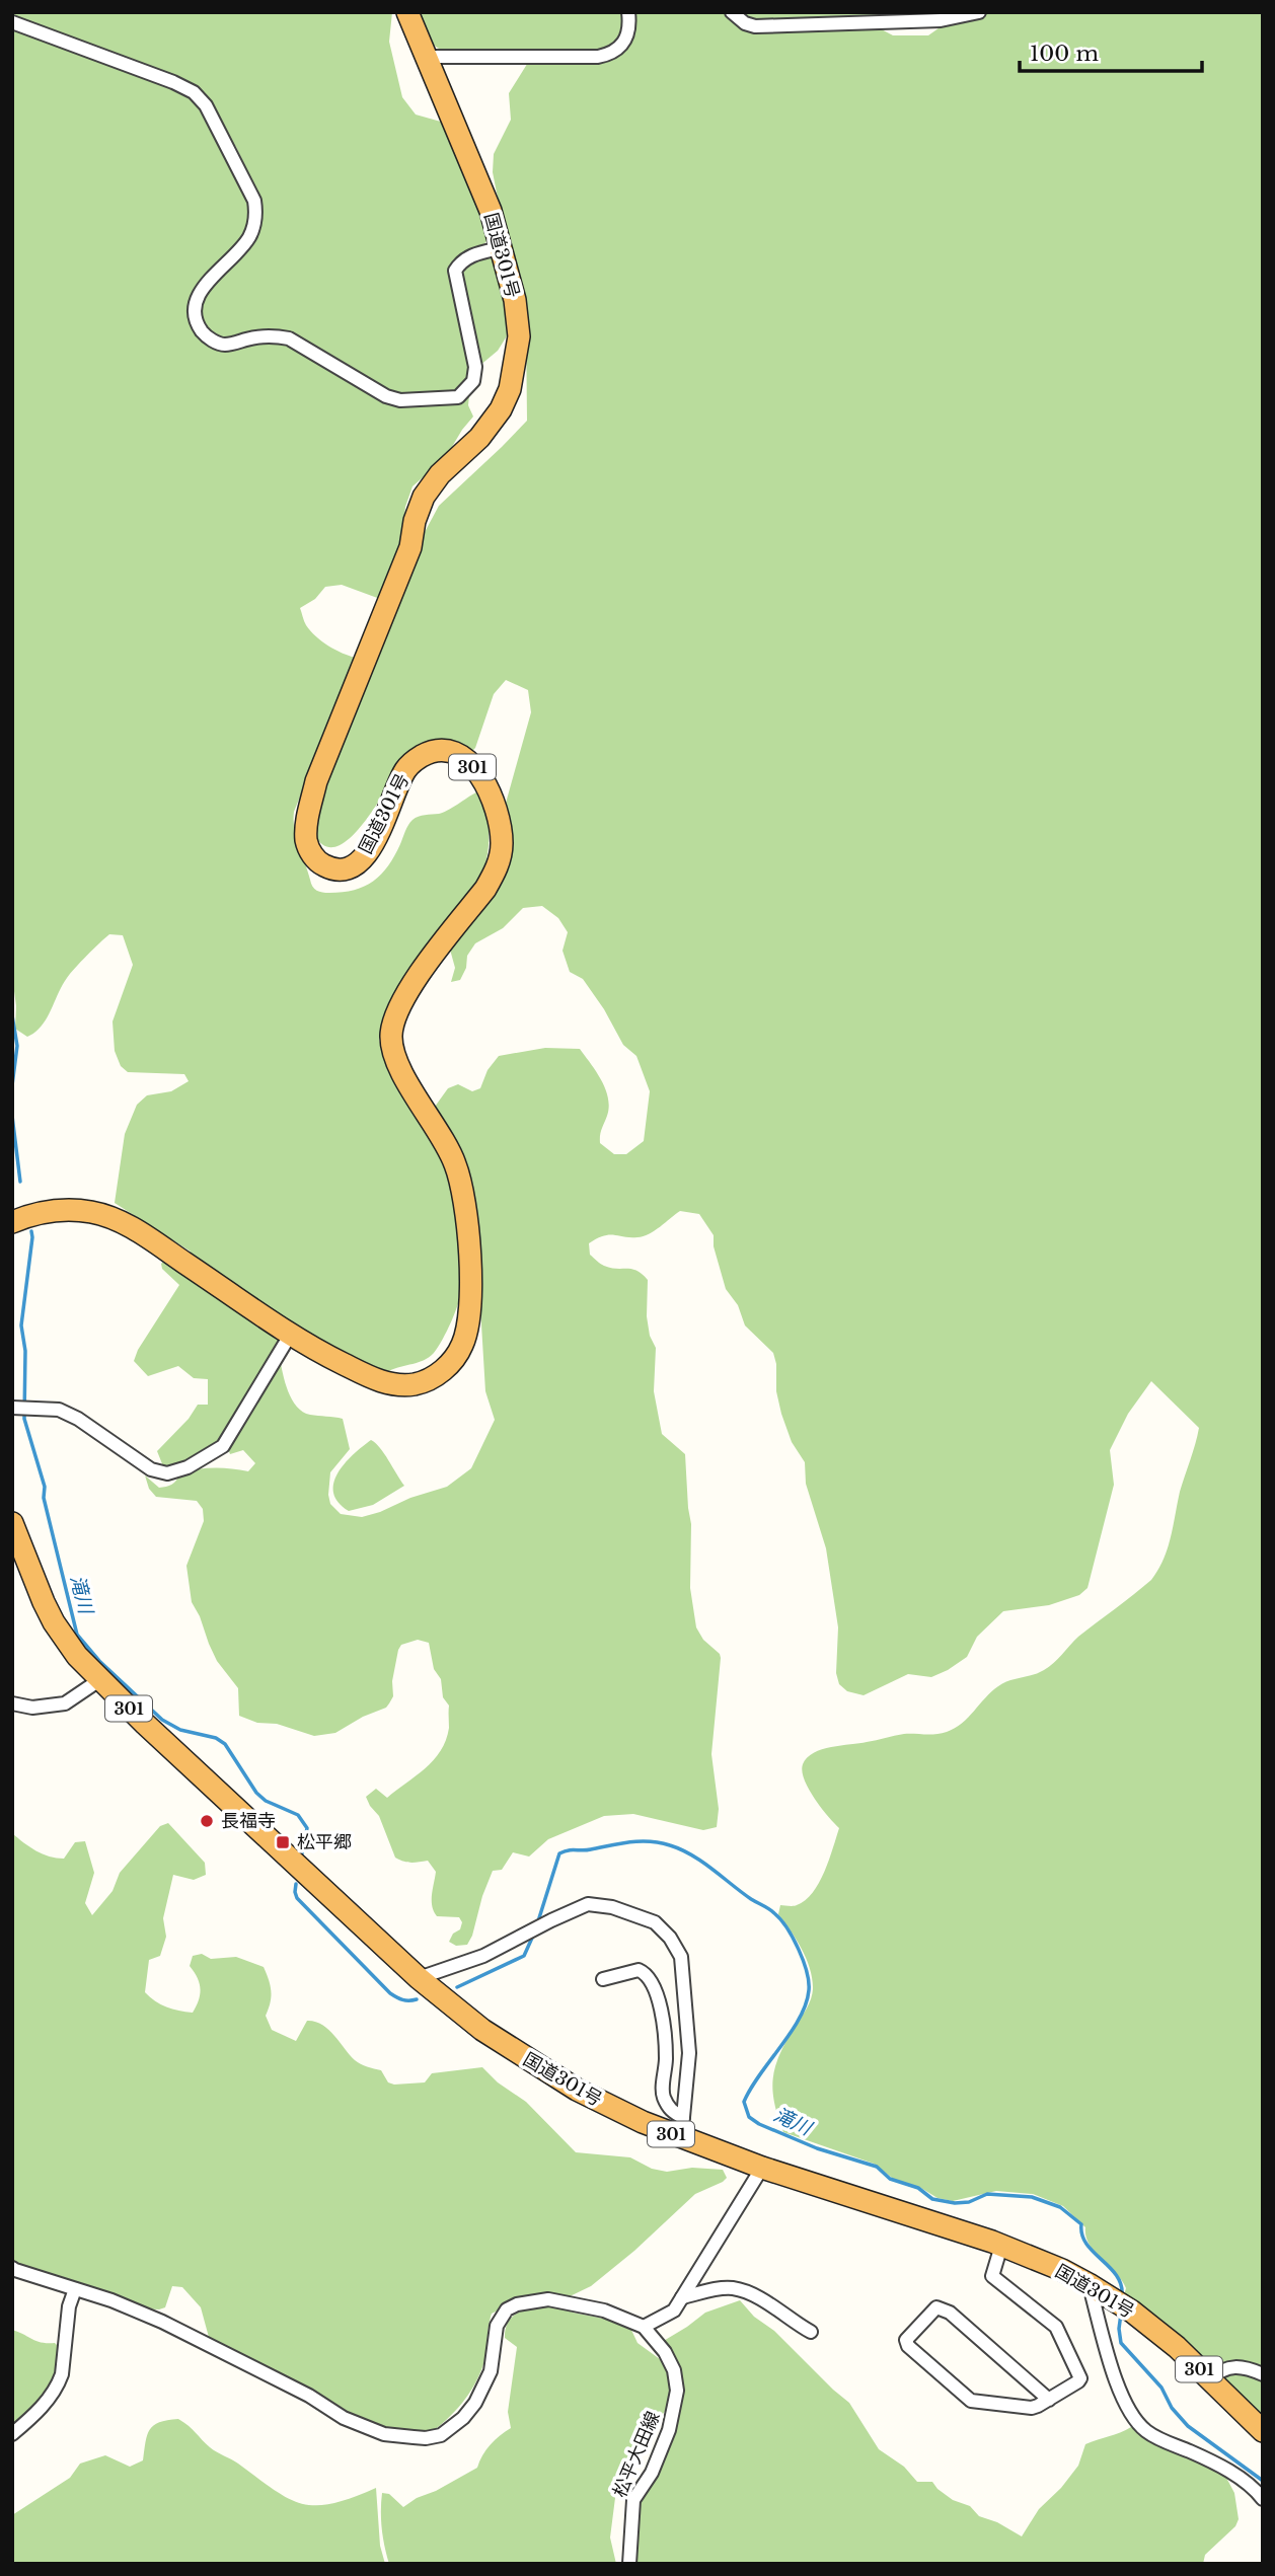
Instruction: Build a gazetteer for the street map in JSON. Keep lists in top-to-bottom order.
{
  "streets": {
    "highway": ["国道301号", "301"],
    "street": ["松平大田線"]
  },
  "water": ["滝川"],
  "places": {
    "other": ["長福寺"],
    "transit": ["松平郷"]
  },
  "scale_bar": "100 m"
}
